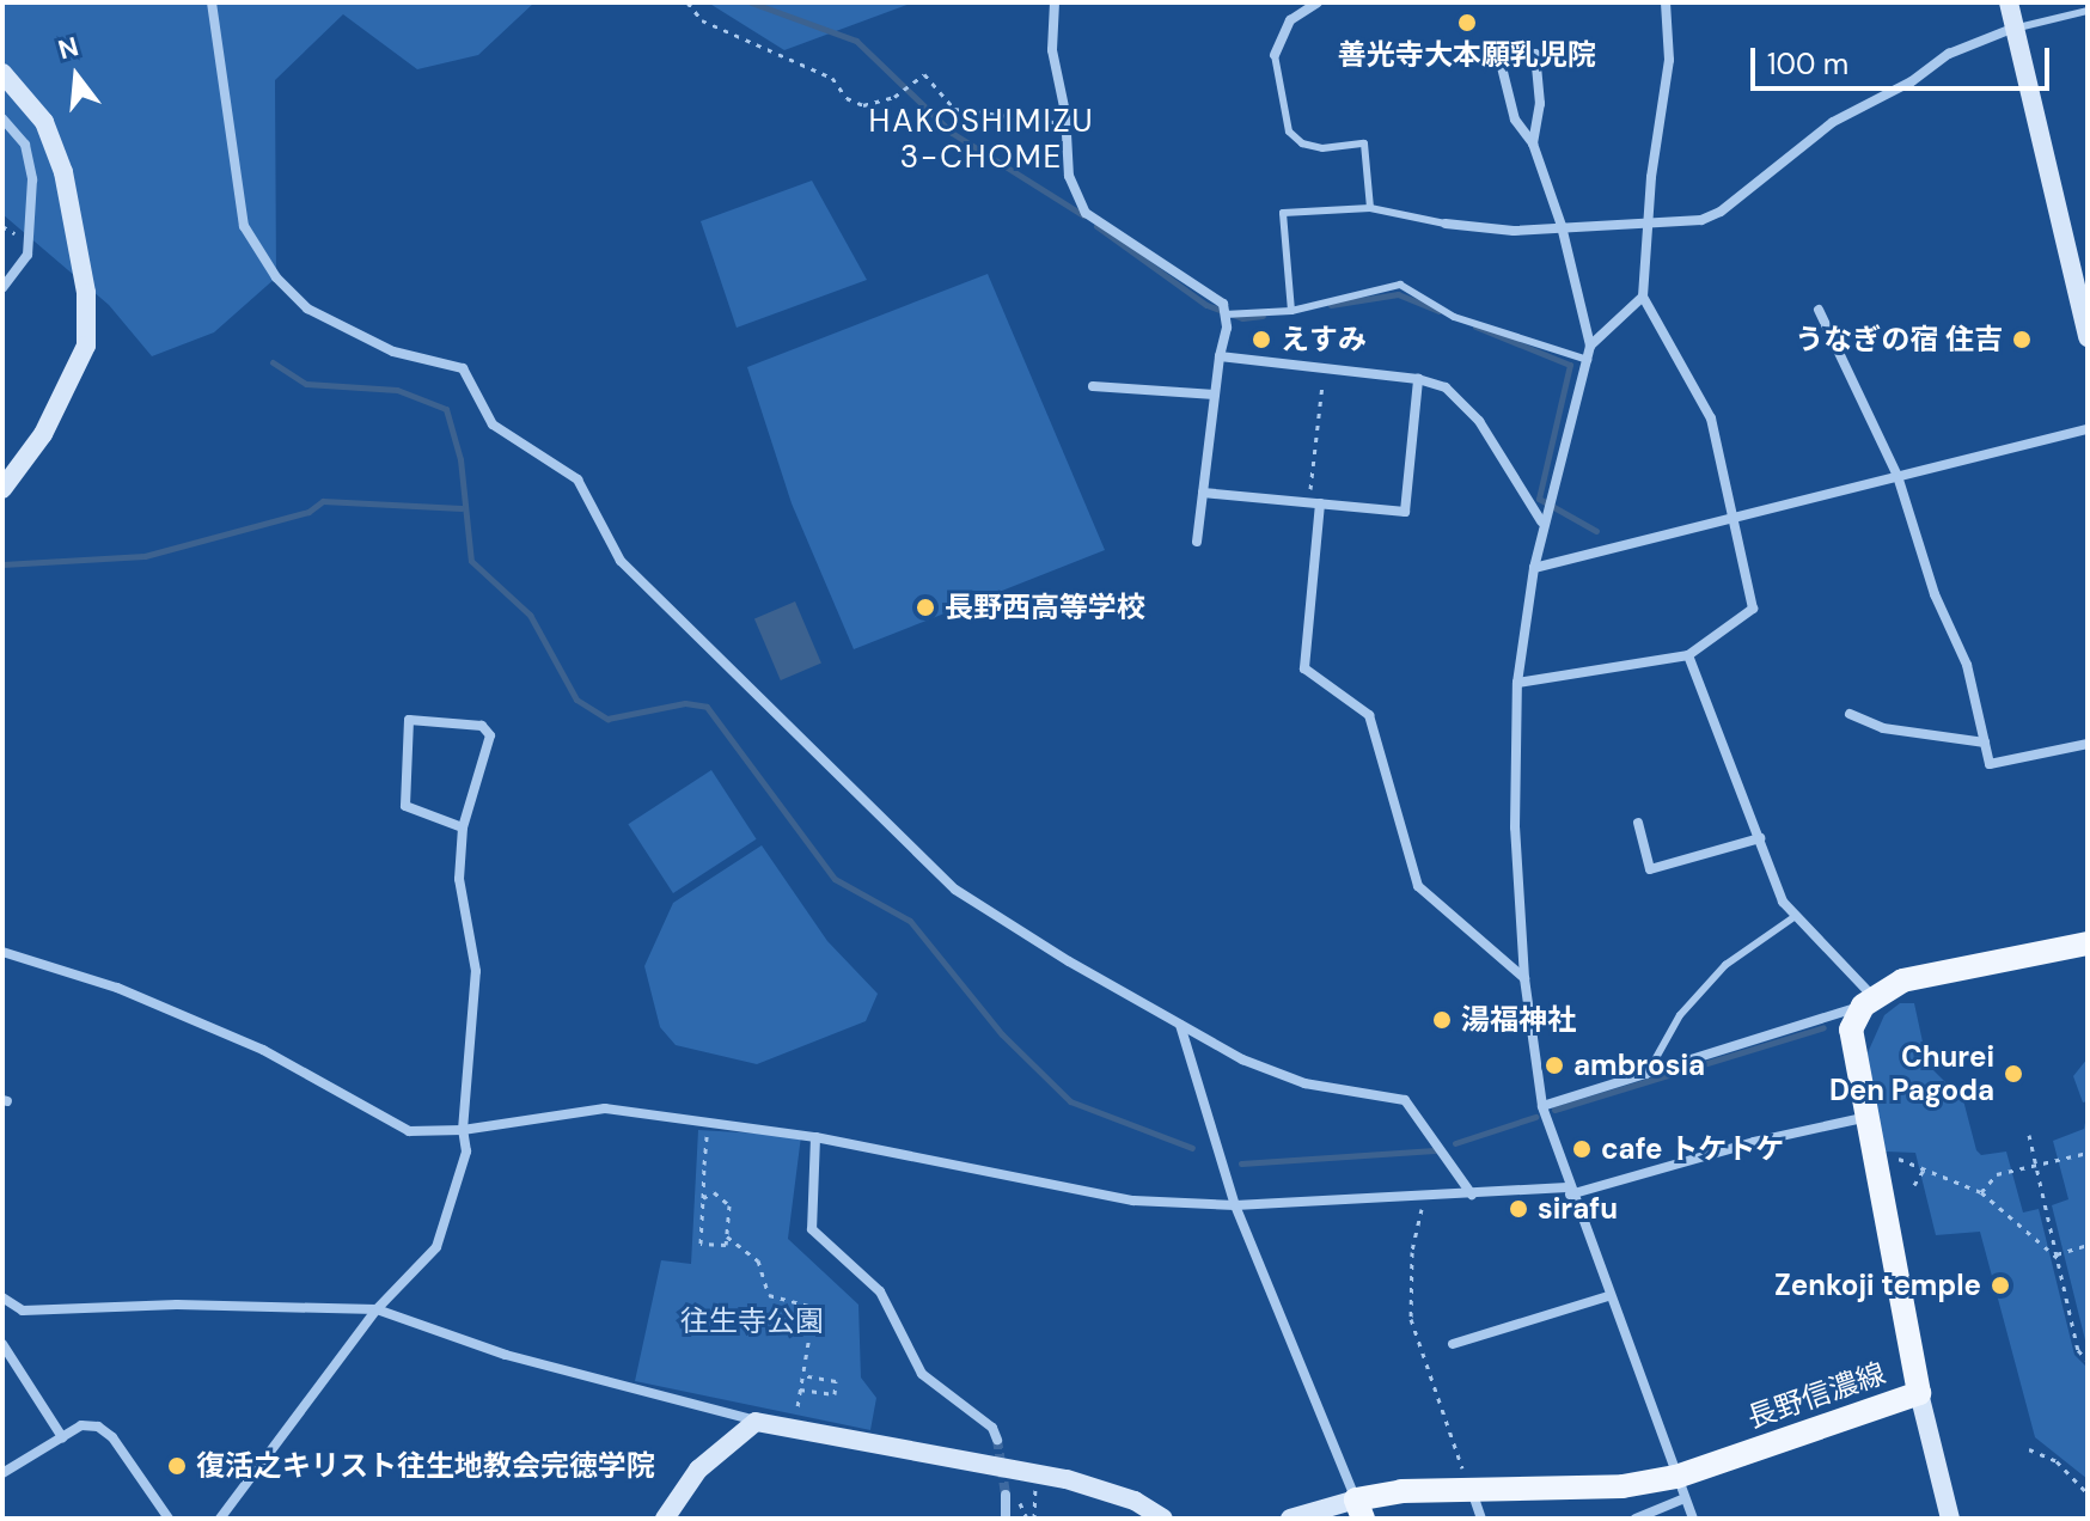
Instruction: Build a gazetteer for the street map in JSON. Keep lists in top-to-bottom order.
{
  "streets": {
    "main road": ["長野信濃線"]
  },
  "districts": ["HAKOSHIMIZU 3-CHOME"],
  "parks": ["往生寺公園"],
  "places": [
    "善光寺大本願乳児院",
    "えすみ",
    "うなぎの宿 住吉",
    "長野西高等学校",
    "湯福神社",
    "ambrosia",
    "Churei Den Pagoda",
    "cafe トケトケ",
    "sirafu",
    "Zenkoji temple",
    "復活之キリスト往生地教会完徳学院"
  ],
  "scale_bar": "100 m",
  "north": "top"
}
